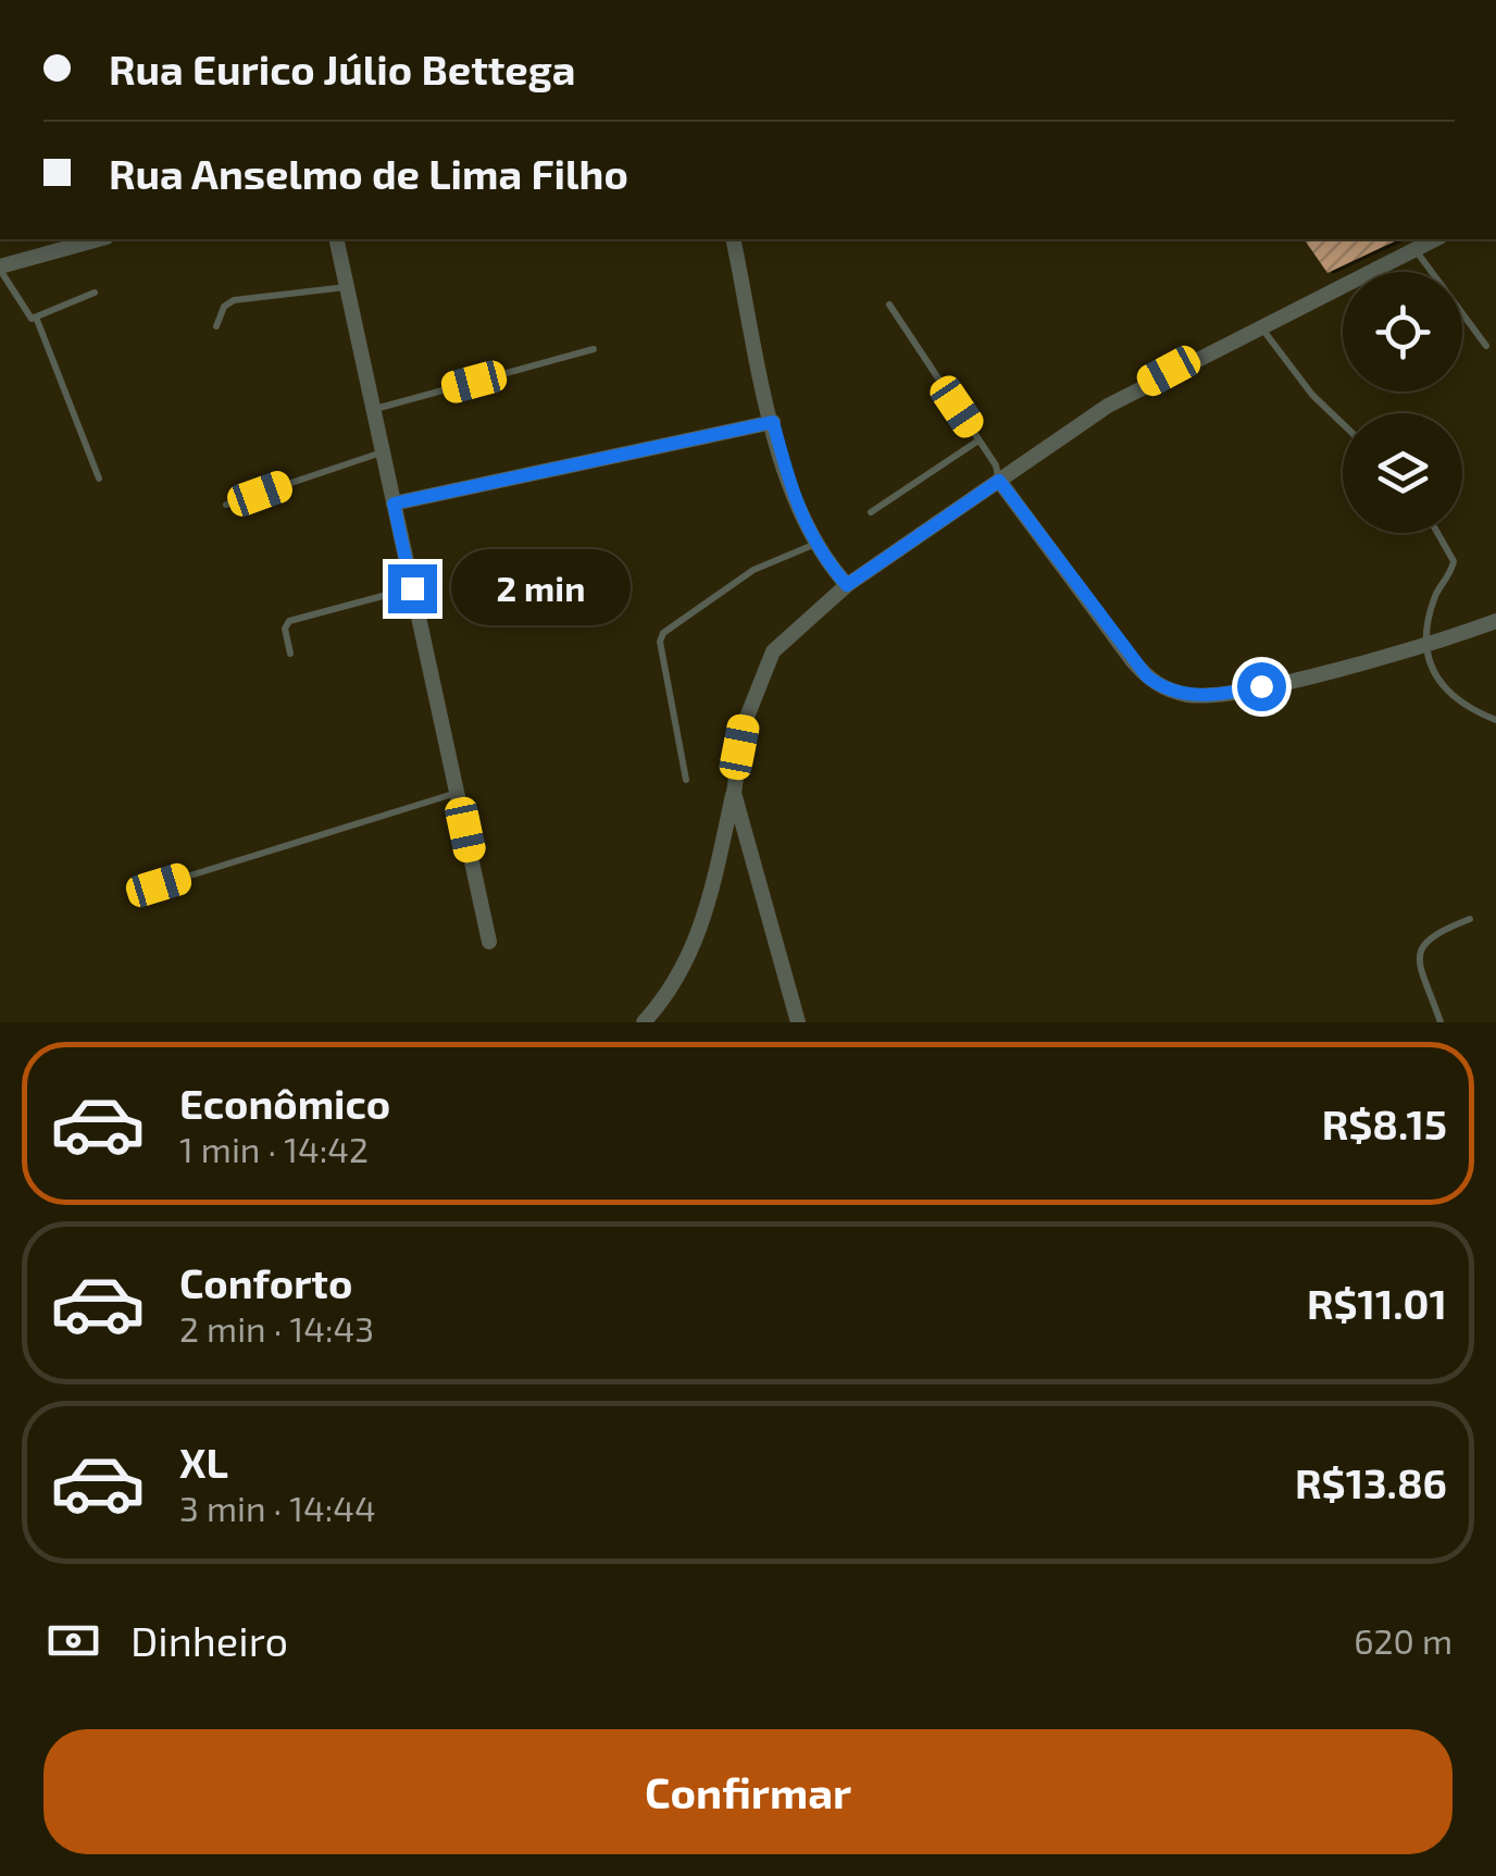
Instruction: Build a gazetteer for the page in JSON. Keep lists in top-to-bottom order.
{
  "page": {
    "banner": ["Rua Eurico Júlio Bettega", "Rua Anselmo de Lima Filho"],
    "bubble": "2 min",
    "list": [
      {
        "name": "Econômico",
        "note": "1 min · 14:42",
        "value": "R$8.15"
      },
      {
        "name": "Conforto",
        "note": "2 min · 14:43",
        "value": "R$11.01"
      },
      {
        "name": "XL",
        "note": "3 min · 14:44",
        "value": "R$13.86"
      }
    ],
    "pay": ["Dinheiro", "620 m"],
    "buttons": "Confirmar"
  }
}
